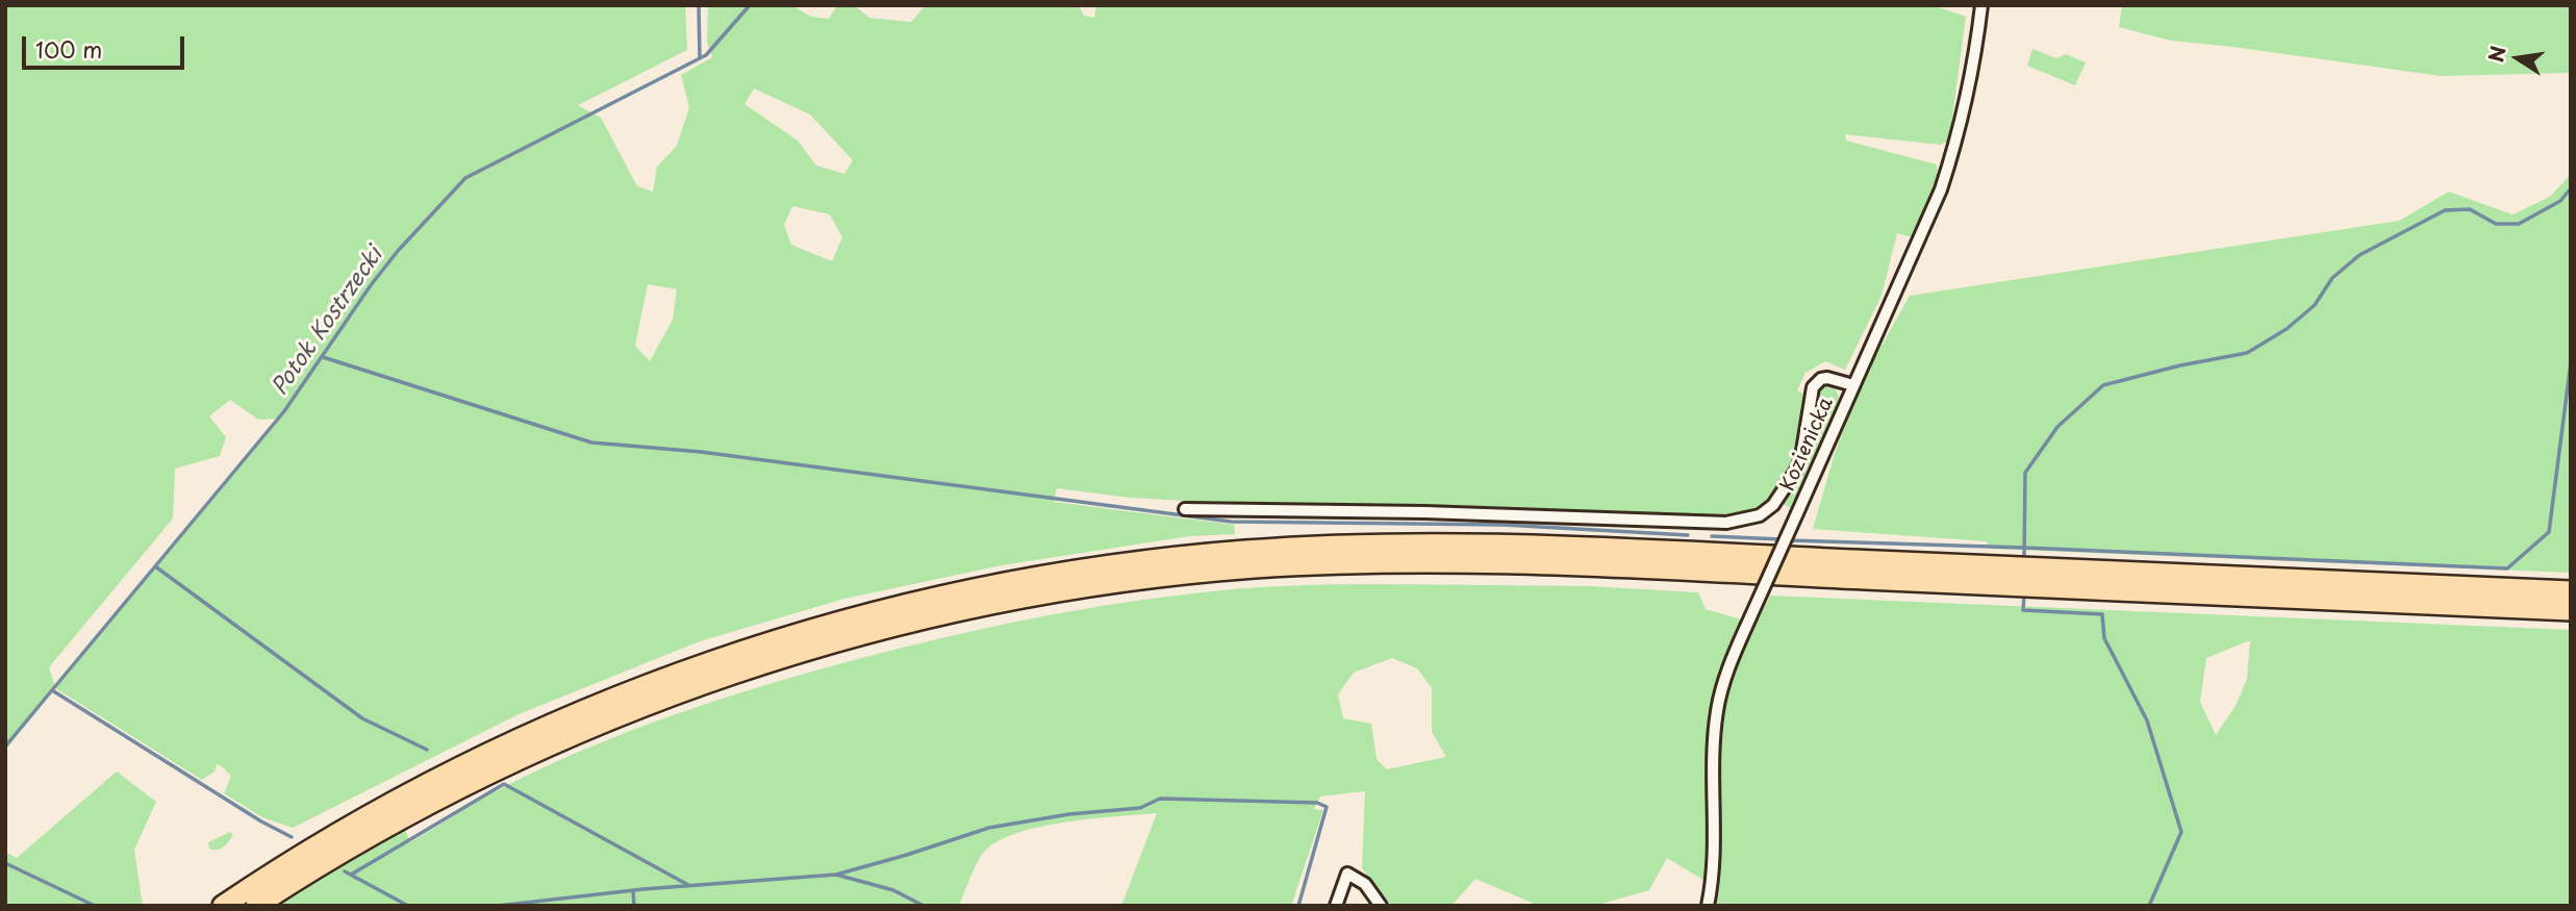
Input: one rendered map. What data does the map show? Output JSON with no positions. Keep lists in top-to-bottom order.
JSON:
{
  "streets": {
    "street": ["Kozienicka"]
  },
  "water": ["Potok Kostrzecki"],
  "scale_bar": "100 m",
  "north": "left"
}
